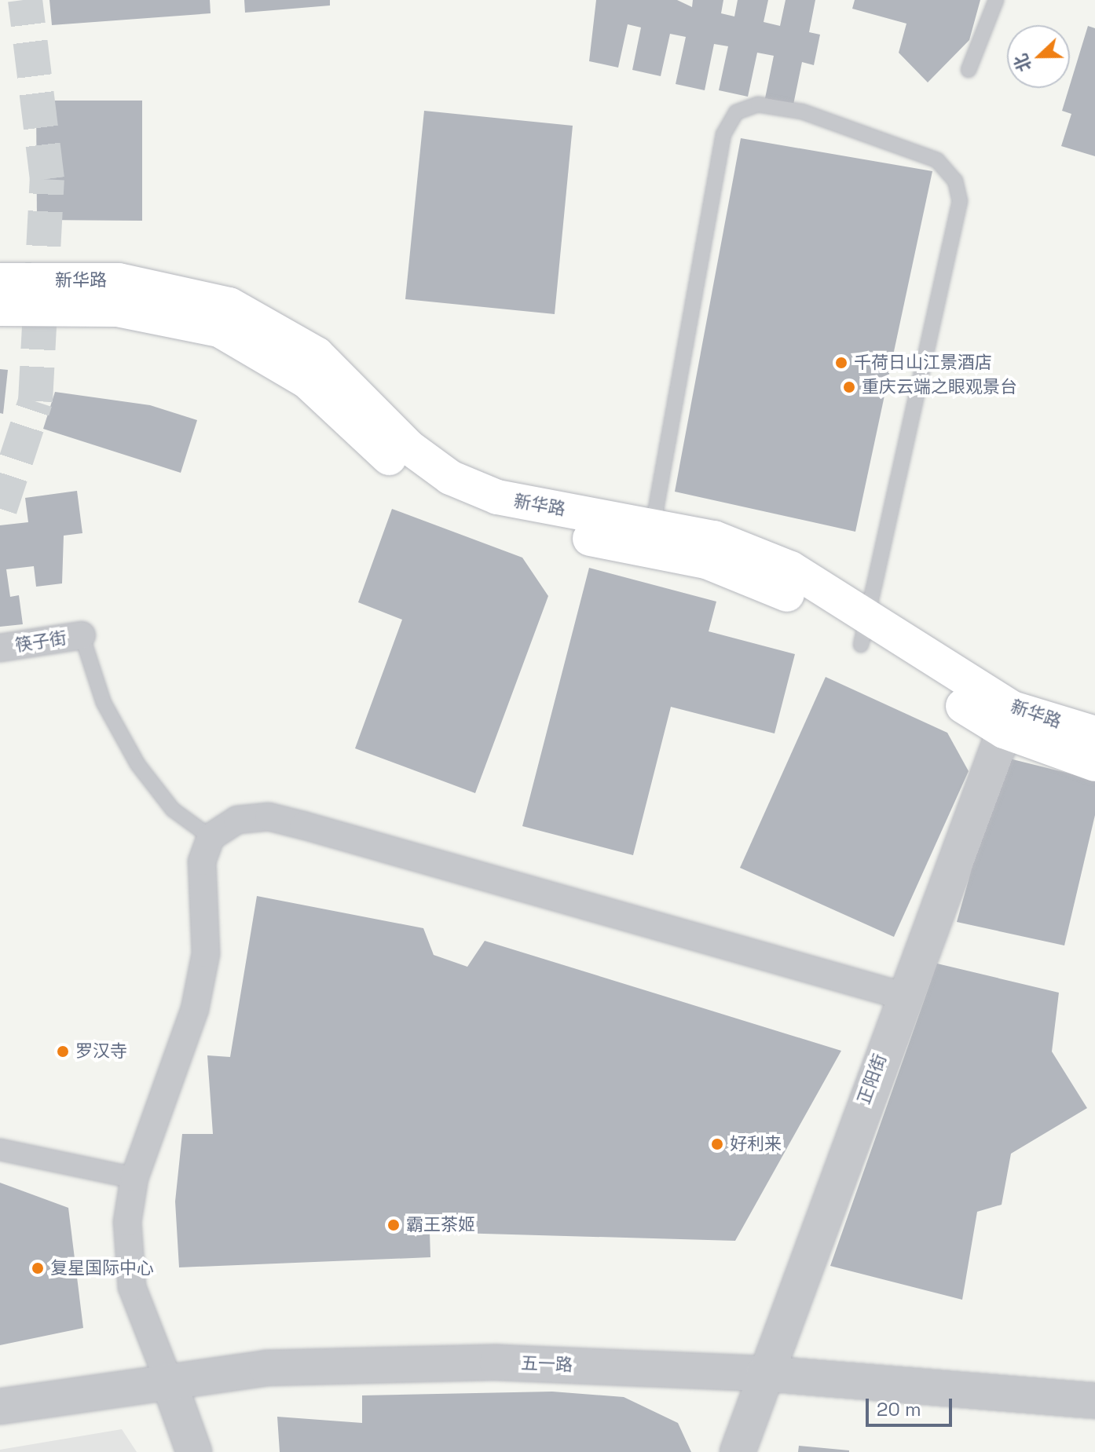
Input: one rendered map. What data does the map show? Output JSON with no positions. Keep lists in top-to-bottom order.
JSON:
{
  "streets": {
    "main road": ["新华路"],
    "street": ["筷子街", "正阳街", "五一路"]
  },
  "crossings": [
    ["新华路", "正阳街"],
    ["正阳街", "五一路"]
  ],
  "places": [
    "千荷日山江景酒店",
    "重庆云端之眼观景台",
    "罗汉寺",
    "好利来",
    "霸王茶姬",
    "复星国际中心"
  ],
  "scale_bar": "20 m",
  "north": "left"
}
